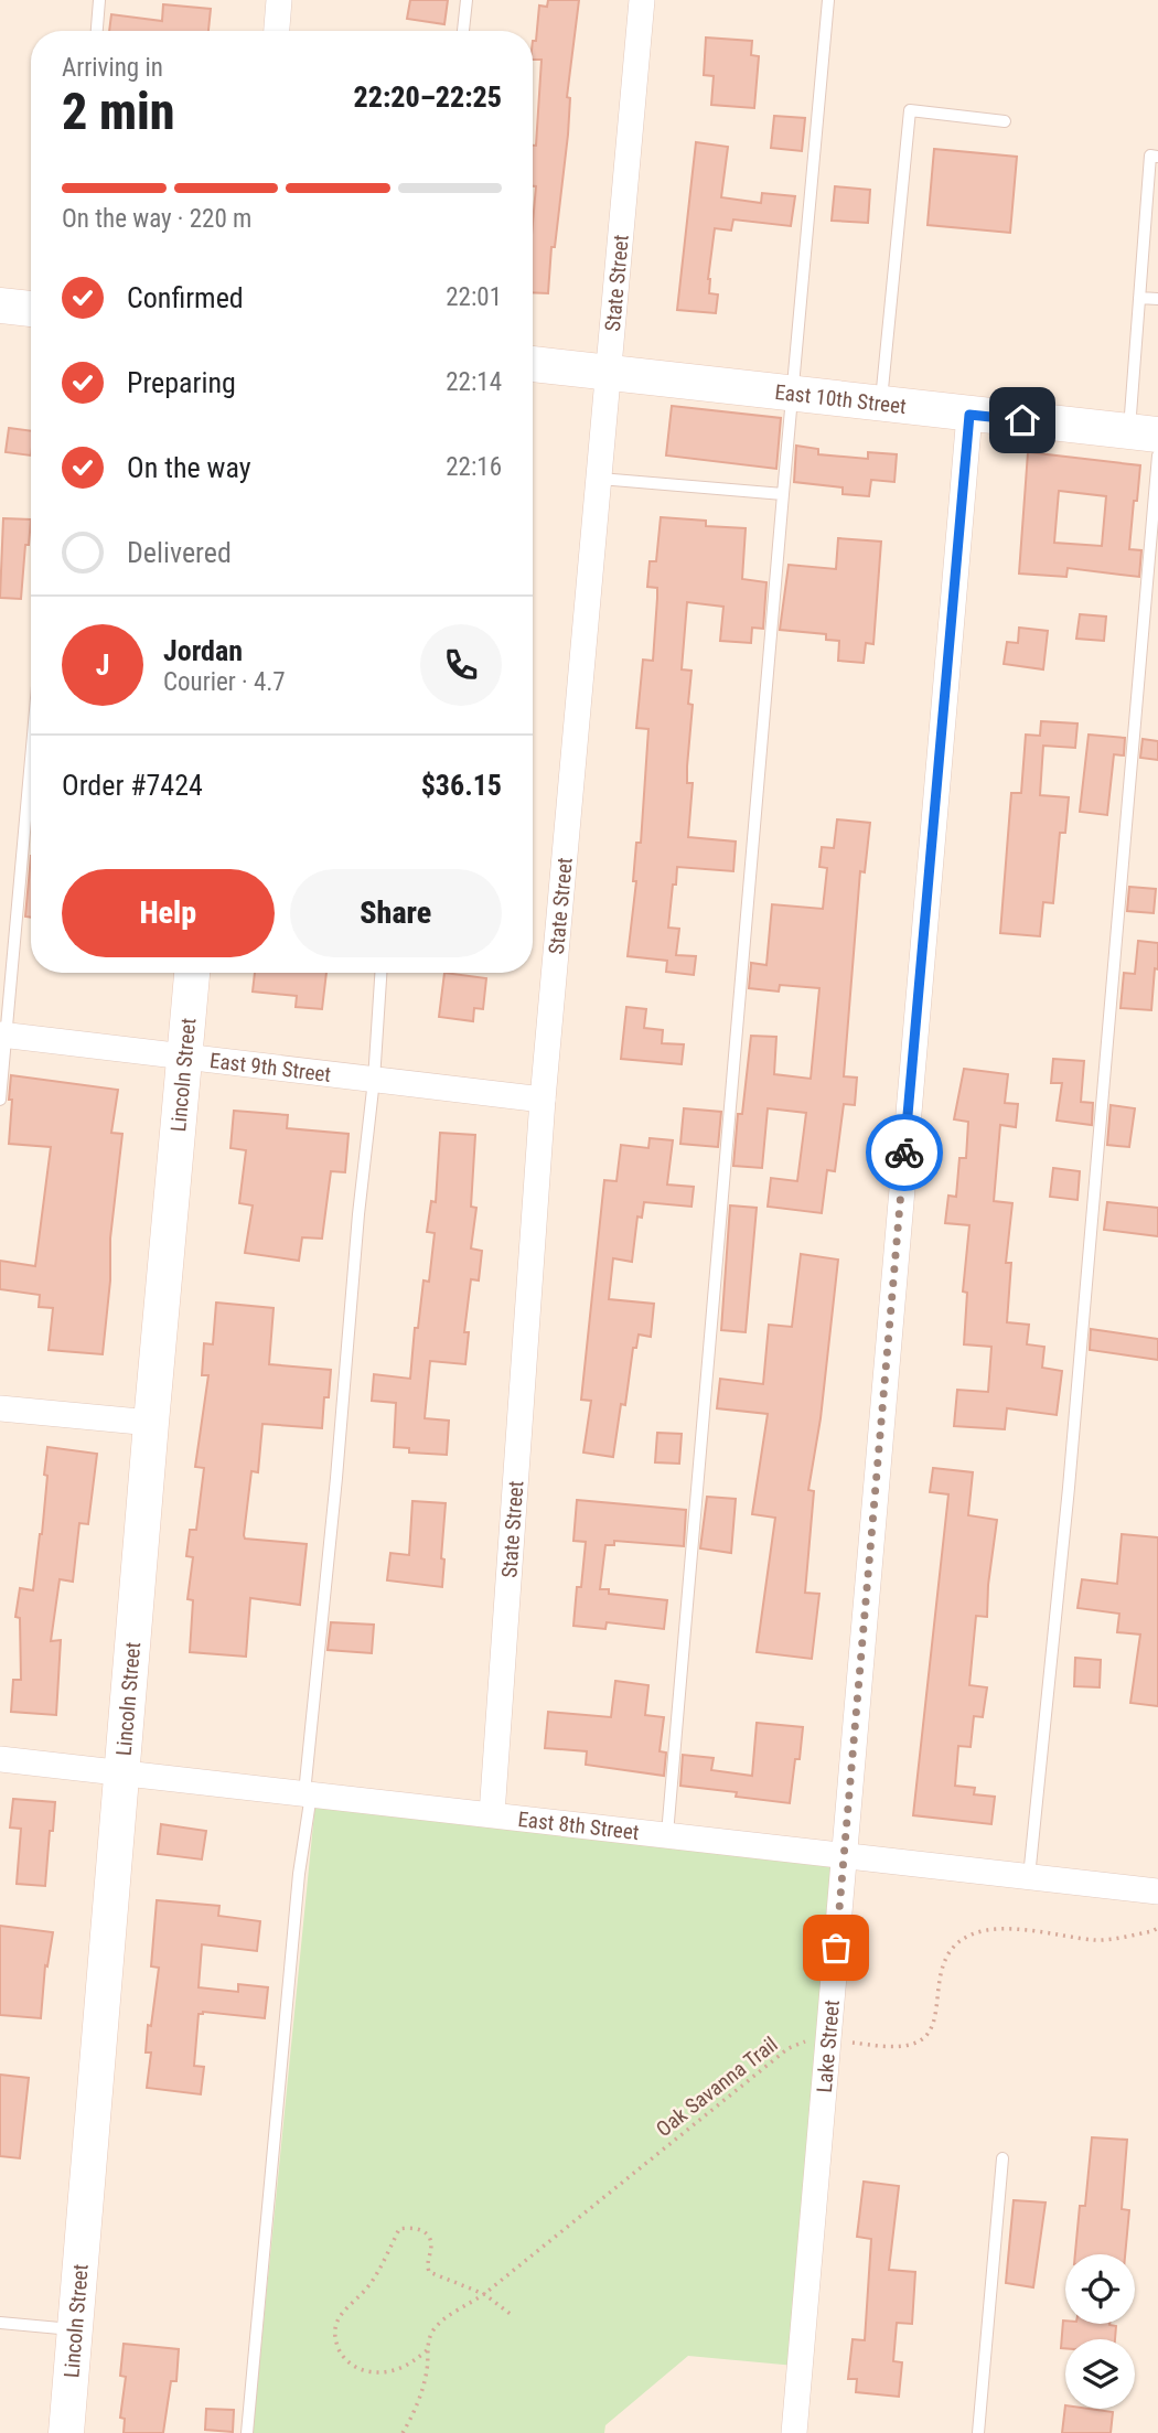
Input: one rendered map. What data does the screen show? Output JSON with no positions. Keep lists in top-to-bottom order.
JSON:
{
  "streets": {
    "main road": ["East 10th Street", "Lincoln Street"],
    "street": [
      "State Street",
      "East 9th Street",
      "East 8th Street",
      "Lake Street"
    ],
    "path": ["Oak Savanna Trail"]
  },
  "crossings": [
    ["State Street", "East 10th Street"],
    ["State Street", "East 9th Street"],
    ["State Street", "East 8th Street"],
    ["East 10th Street", "Lake Street"],
    ["East 9th Street", "Lincoln Street"],
    ["Lincoln Street", "East 8th Street"],
    ["East 8th Street", "Lake Street"],
    ["Lake Street", "Oak Savanna Trail"]
  ],
  "page": {
    "heading": ["2 min", "Arriving in", "22:20–22:25"],
    "panel": [
      "Jordan",
      "Courier · 4.7",
      "Order #7424",
      "$36.15"
    ],
    "bar": "On the way · 220 m",
    "list": [
      ["Confirmed", "22:01"],
      ["Preparing", "22:14"],
      ["On the way", "22:16"],
      "Delivered"
    ],
    "round": "J",
    "buttons": ["Help", "Share"]
  }
}
